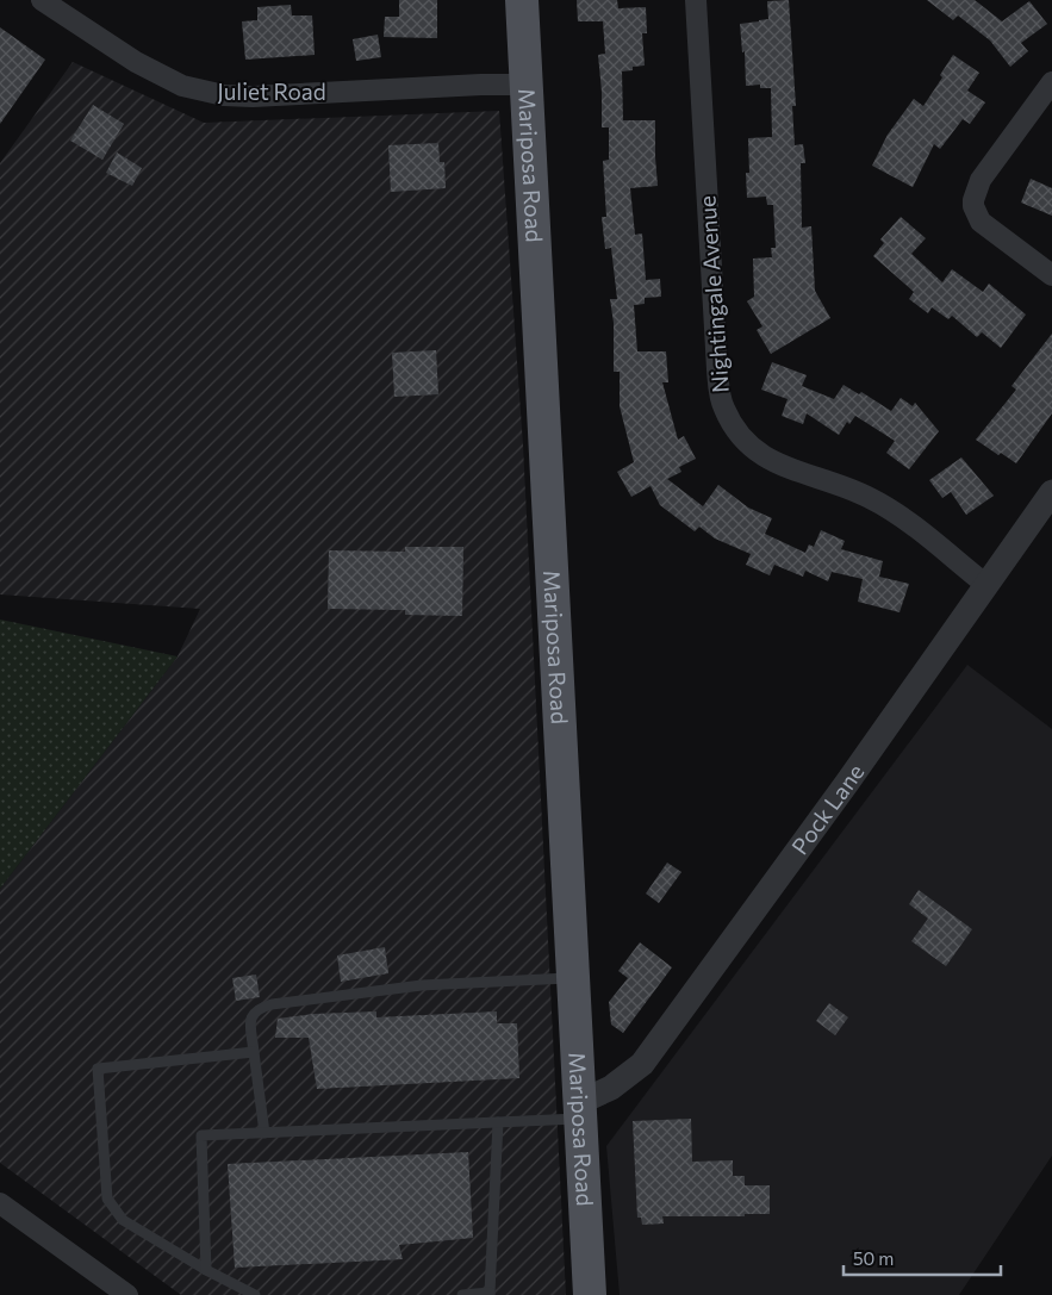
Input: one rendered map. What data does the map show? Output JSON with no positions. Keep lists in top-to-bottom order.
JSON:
{
  "streets": {
    "main road": ["Mariposa Road"],
    "street": ["Juliet Road", "Nightingale Avenue", "Pock Lane"]
  },
  "crossings": [
    ["Juliet Road", "Mariposa Road"],
    ["Mariposa Road", "Pock Lane"],
    ["Nightingale Avenue", "Pock Lane"]
  ],
  "scale_bar": "50 m"
}
